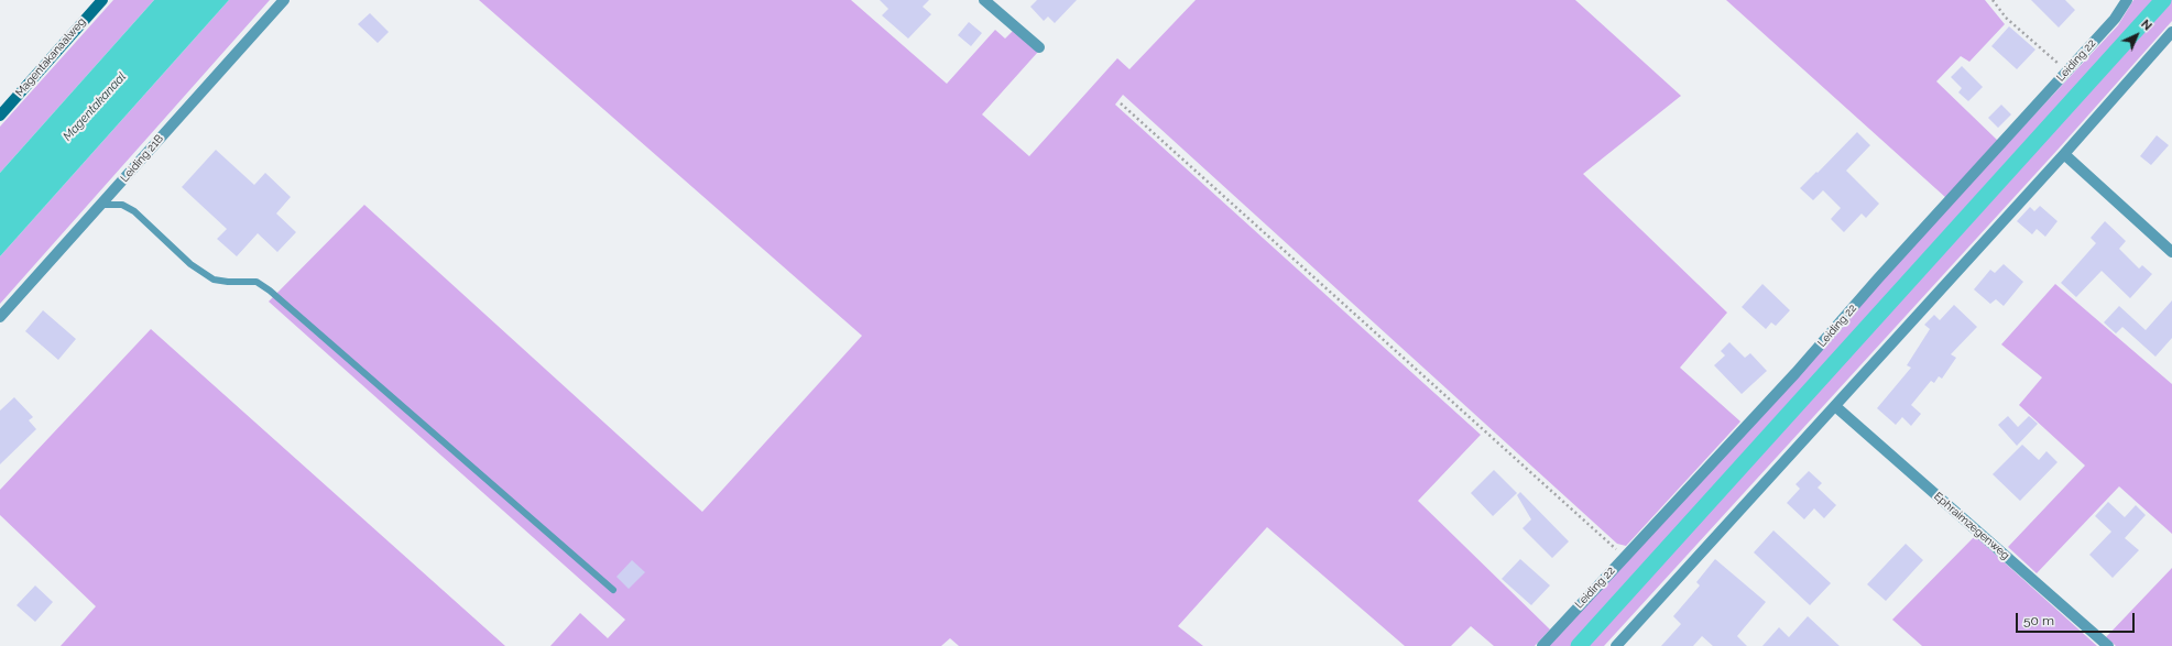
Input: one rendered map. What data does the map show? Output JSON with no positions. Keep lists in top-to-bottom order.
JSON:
{
  "streets": {
    "street": [
      "Magentakanaalweg",
      "Leiding 22",
      "Leiding 21B",
      "Ephraimzegenweg"
    ]
  },
  "water": ["Magentakanaal"],
  "scale_bar": "50 m",
  "north": "top right"
}
